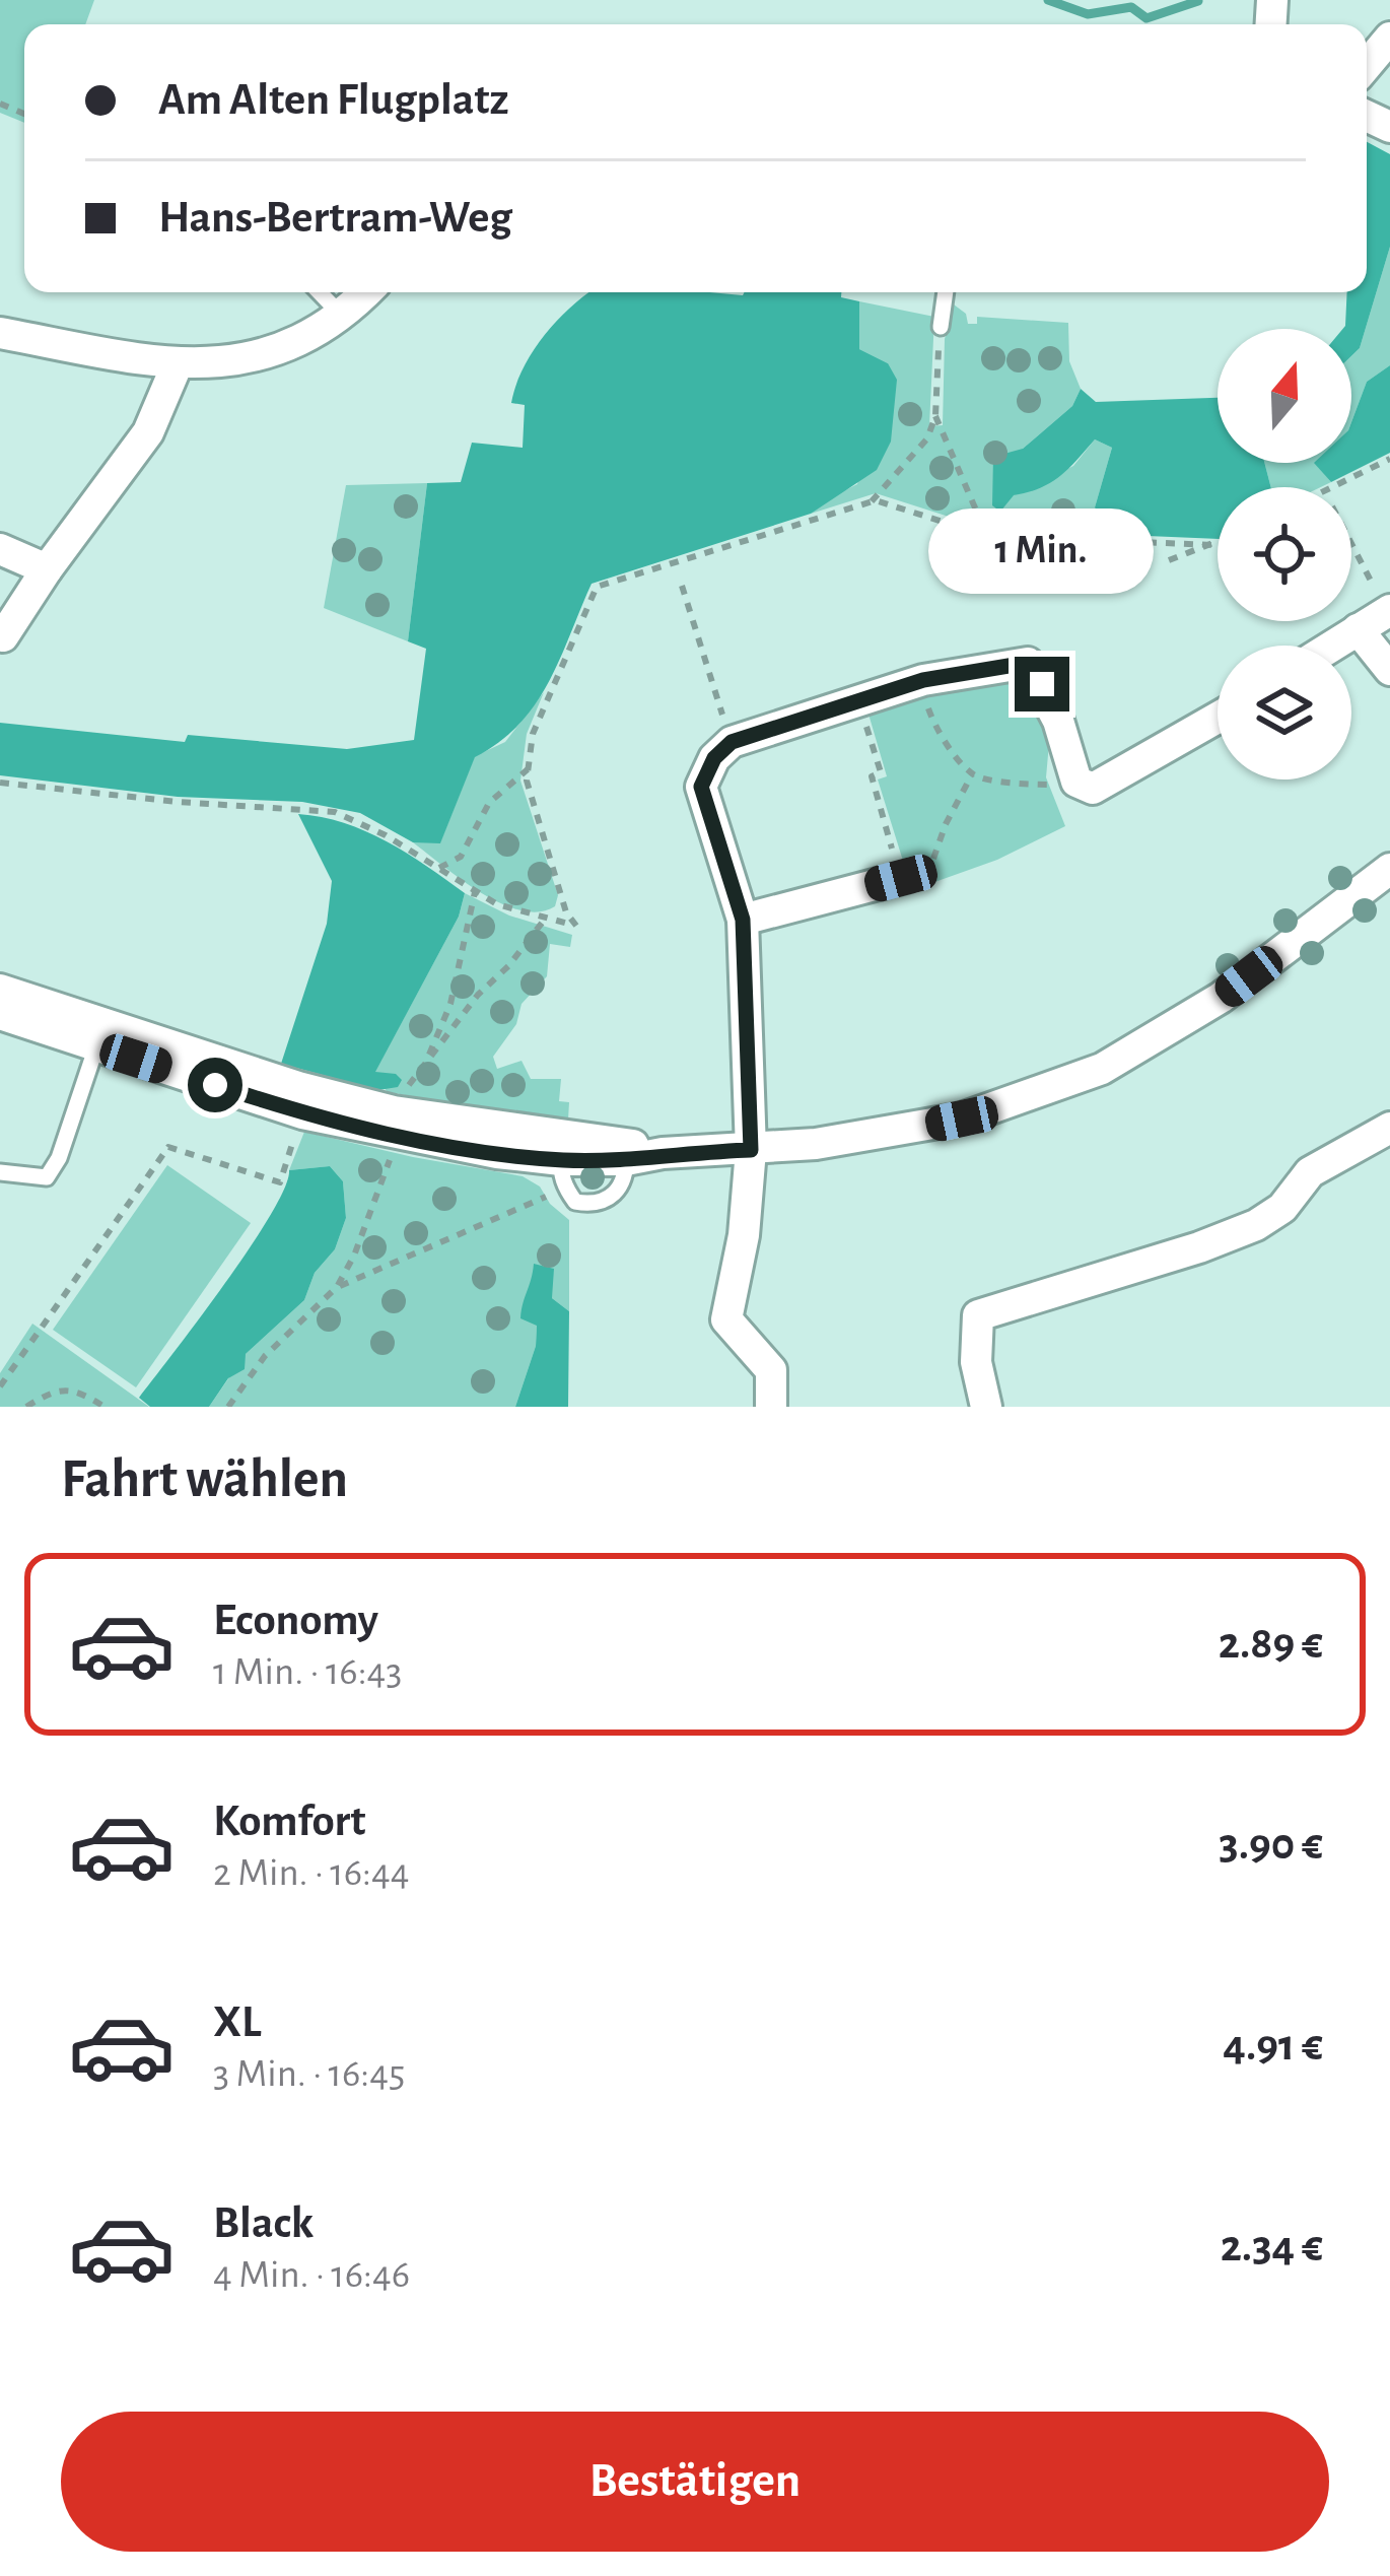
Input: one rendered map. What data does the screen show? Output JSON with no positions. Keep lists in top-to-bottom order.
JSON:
{
  "north": "top",
  "page": {
    "banner": ["Am Alten Flugplatz", "Hans-Bertram-Weg"],
    "bubble": "1 Min.",
    "heading": "Fahrt wählen",
    "list": [
      {
        "name": "Economy",
        "note": "1 Min. · 16:43",
        "value": "2.89 €"
      },
      {
        "name": "Komfort",
        "note": "2 Min. · 16:44",
        "value": "3.90 €"
      },
      {
        "name": "XL",
        "note": "3 Min. · 16:45",
        "value": "4.91 €"
      },
      {
        "name": "Black",
        "note": "4 Min. · 16:46",
        "value": "2.34 €"
      }
    ],
    "buttons": "Bestätigen"
  }
}
